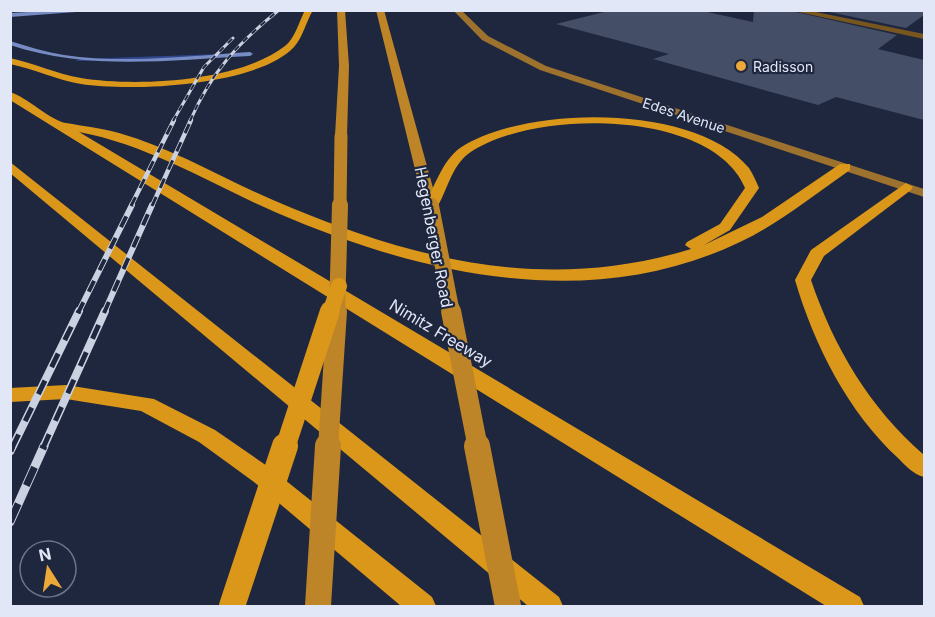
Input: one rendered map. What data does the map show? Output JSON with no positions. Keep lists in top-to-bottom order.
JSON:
{
  "streets": {
    "highway": ["Nimitz Freeway"],
    "main road": ["Hegenberger Road"],
    "street": ["Edes Avenue"]
  },
  "places": ["Radisson"],
  "north": "top"
}
